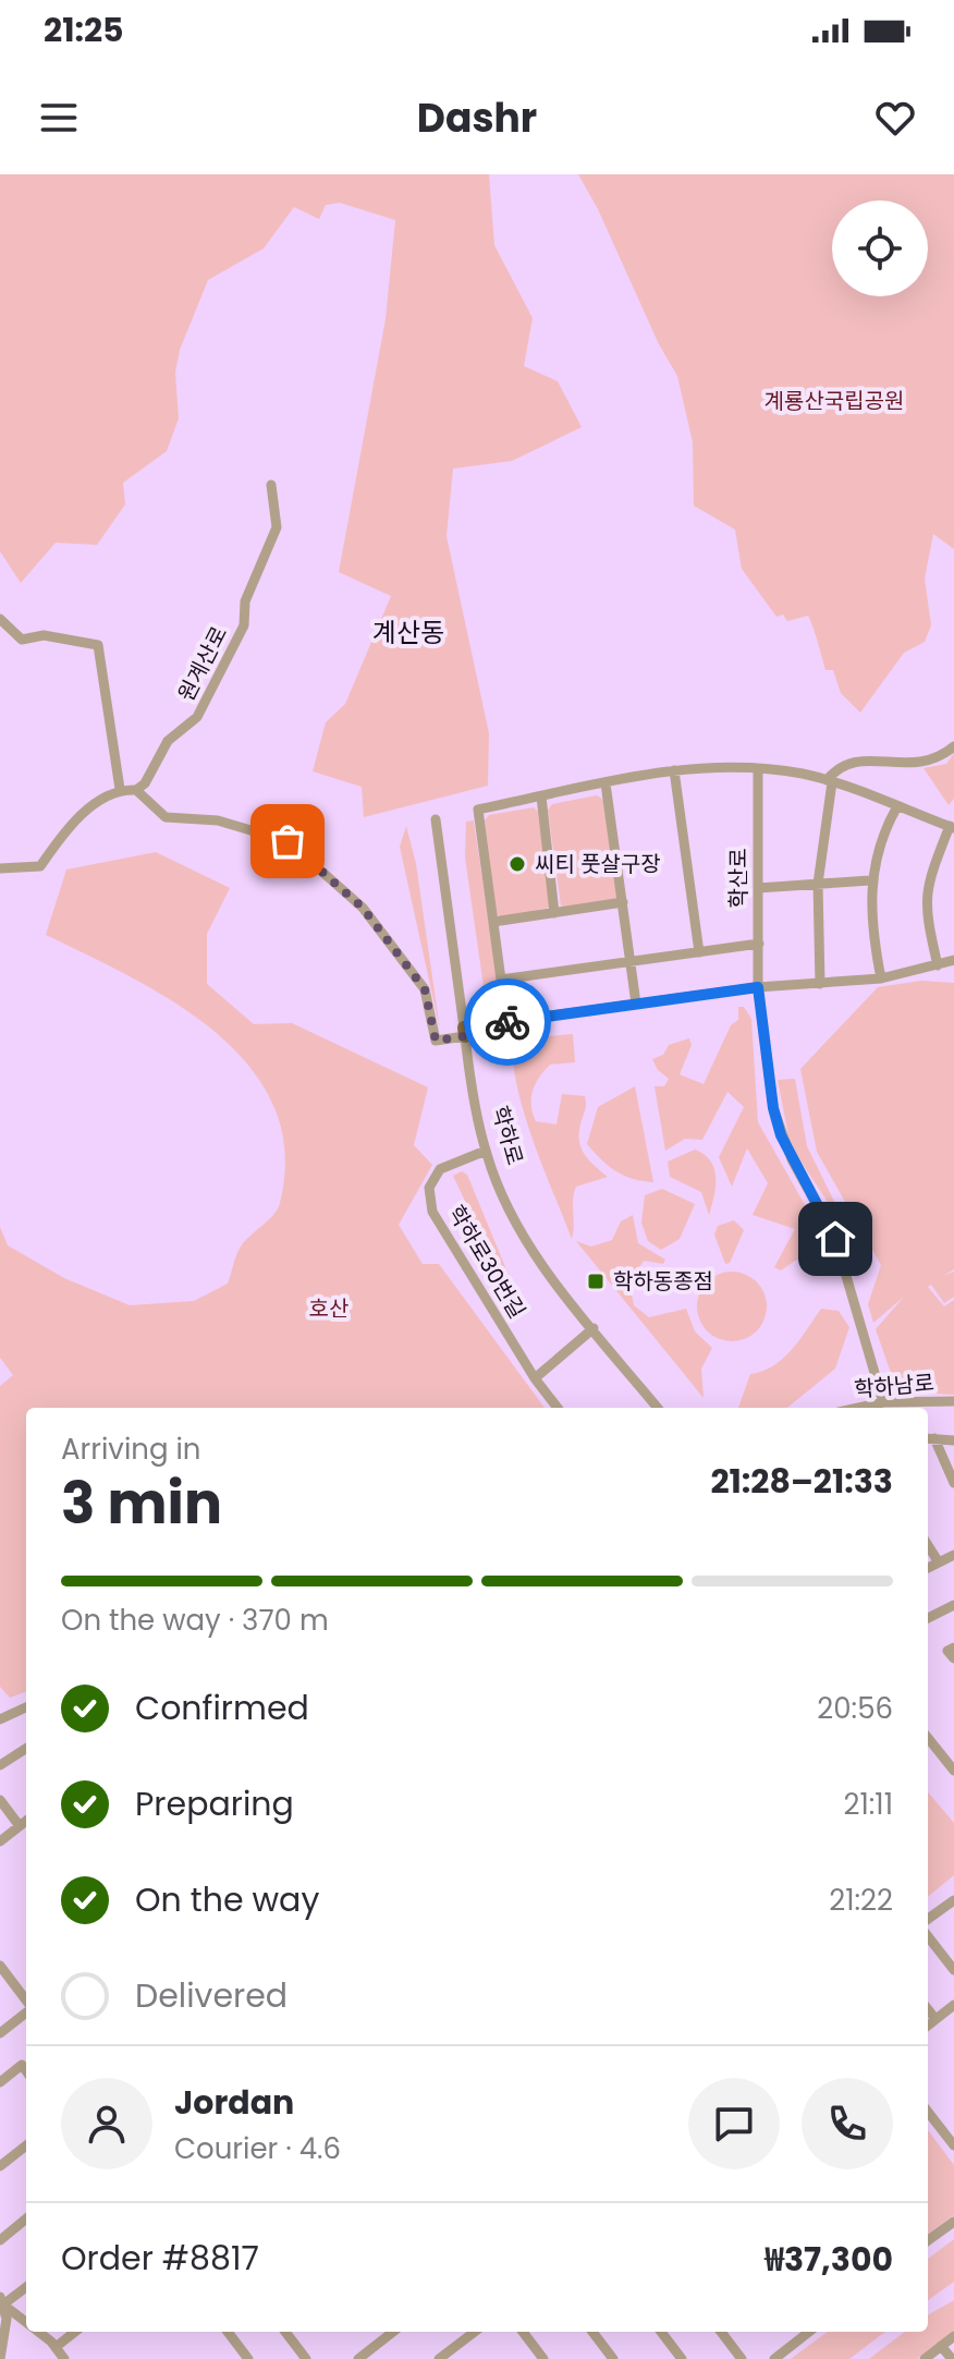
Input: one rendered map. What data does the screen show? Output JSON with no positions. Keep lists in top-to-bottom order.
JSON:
{
  "streets": {
    "street": [
      "원계산로",
      "학산로",
      "학하로",
      "학하로30번길",
      "학하남로"
    ]
  },
  "crossings": [
    ["학산로", "학하남로"],
    ["학하로", "학하로30번길"]
  ],
  "districts": ["계산동"],
  "parks": ["계룡산국립공원", "호산"],
  "places": {
    "other": ["씨티 풋살구장"],
    "transit": ["학하동종점"]
  },
  "page": {
    "status": "21:25",
    "header": "Dashr",
    "heading": ["3 min", "Arriving in", "21:28–21:33"],
    "panel": [
      "Jordan",
      "Courier · 4.6",
      "Order #8817",
      "₩37,300"
    ],
    "bar": "On the way · 370 m",
    "list": [
      ["Confirmed", "20:56"],
      ["Preparing", "21:11"],
      ["On the way", "21:22"],
      "Delivered"
    ]
  }
}
